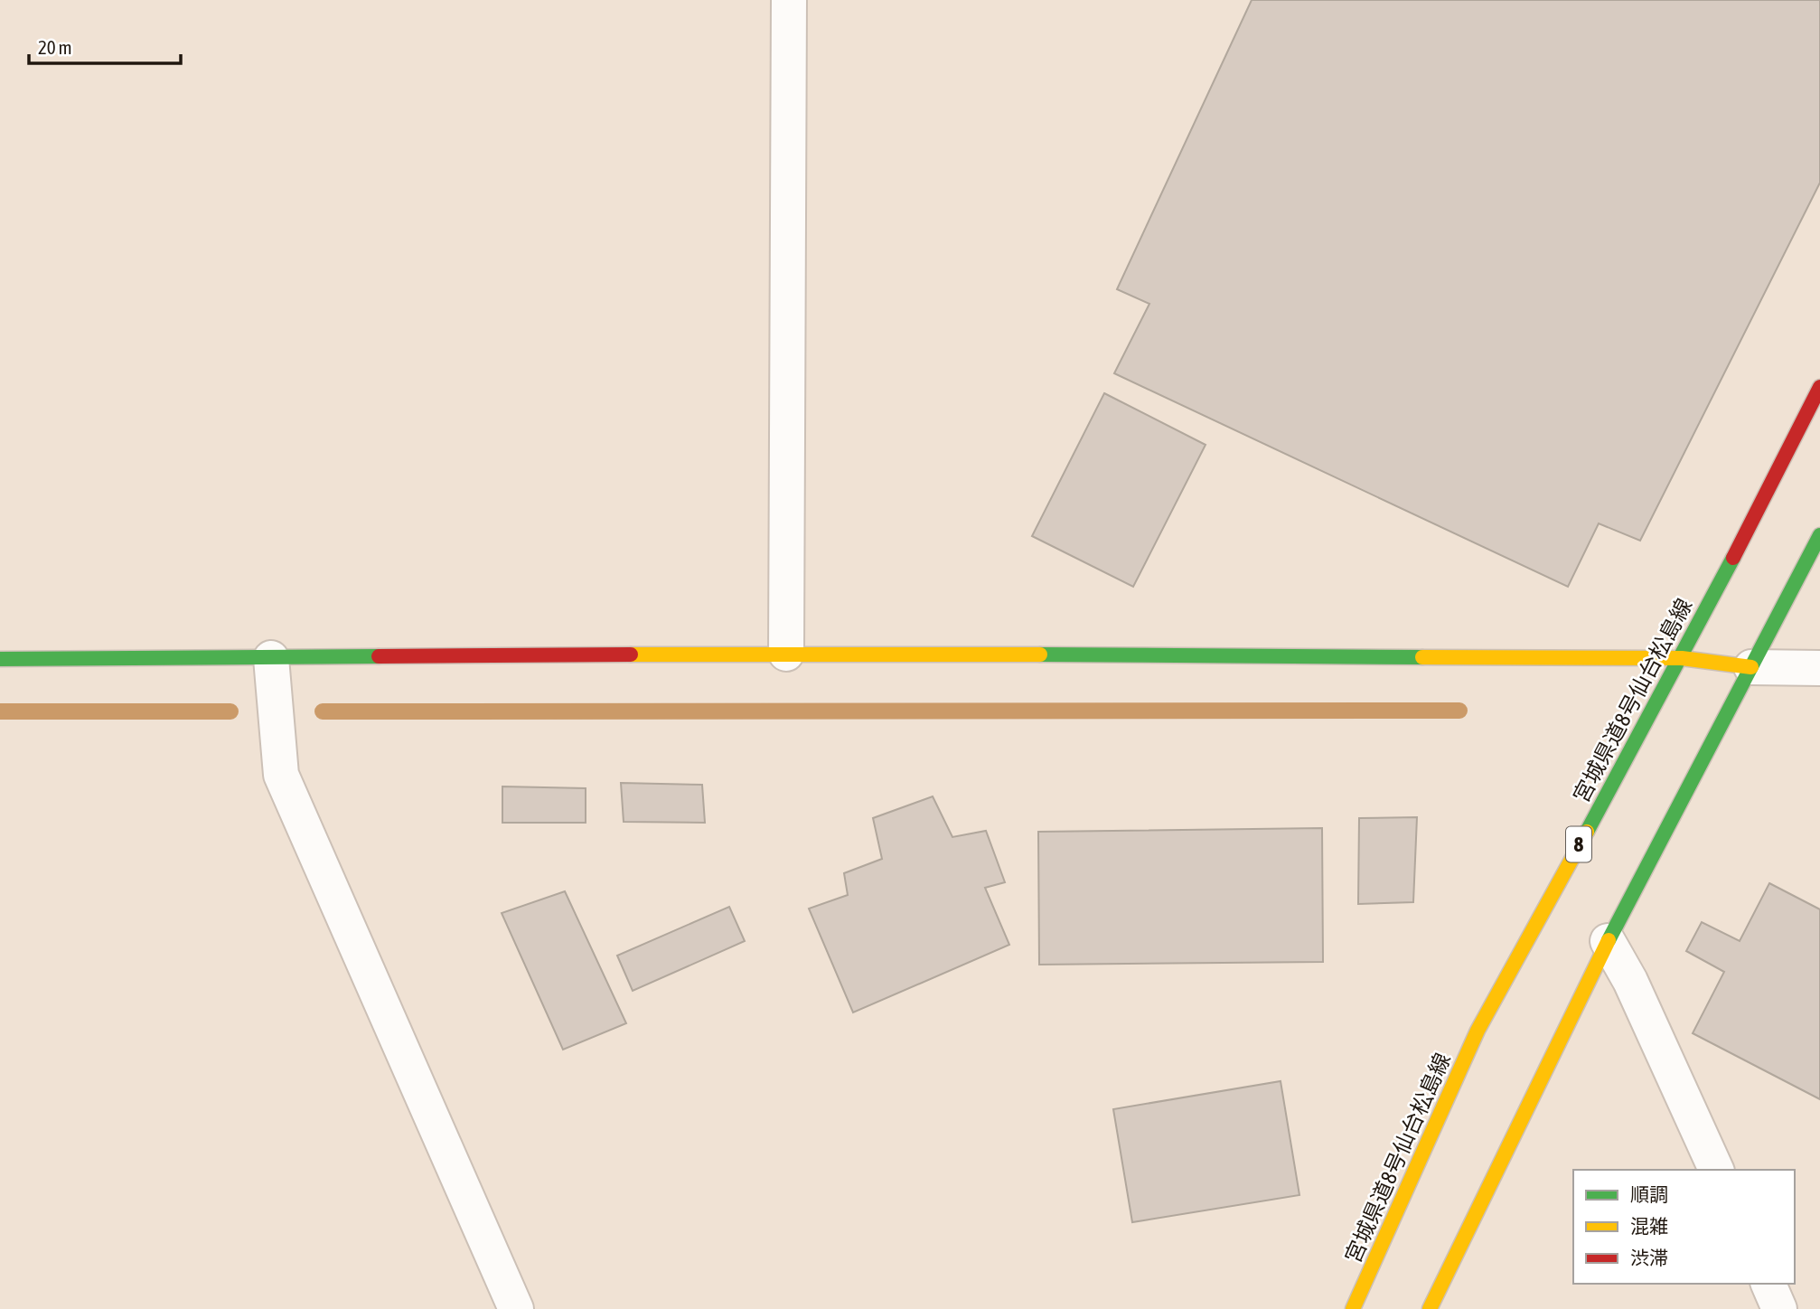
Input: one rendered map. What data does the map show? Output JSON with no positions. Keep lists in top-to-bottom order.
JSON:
{
  "streets": {
    "main road": ["宮城県道8号仙台松島線", "8"]
  },
  "legend": ["順調", "混雑", "渋滞"],
  "scale_bar": "20 m"
}
